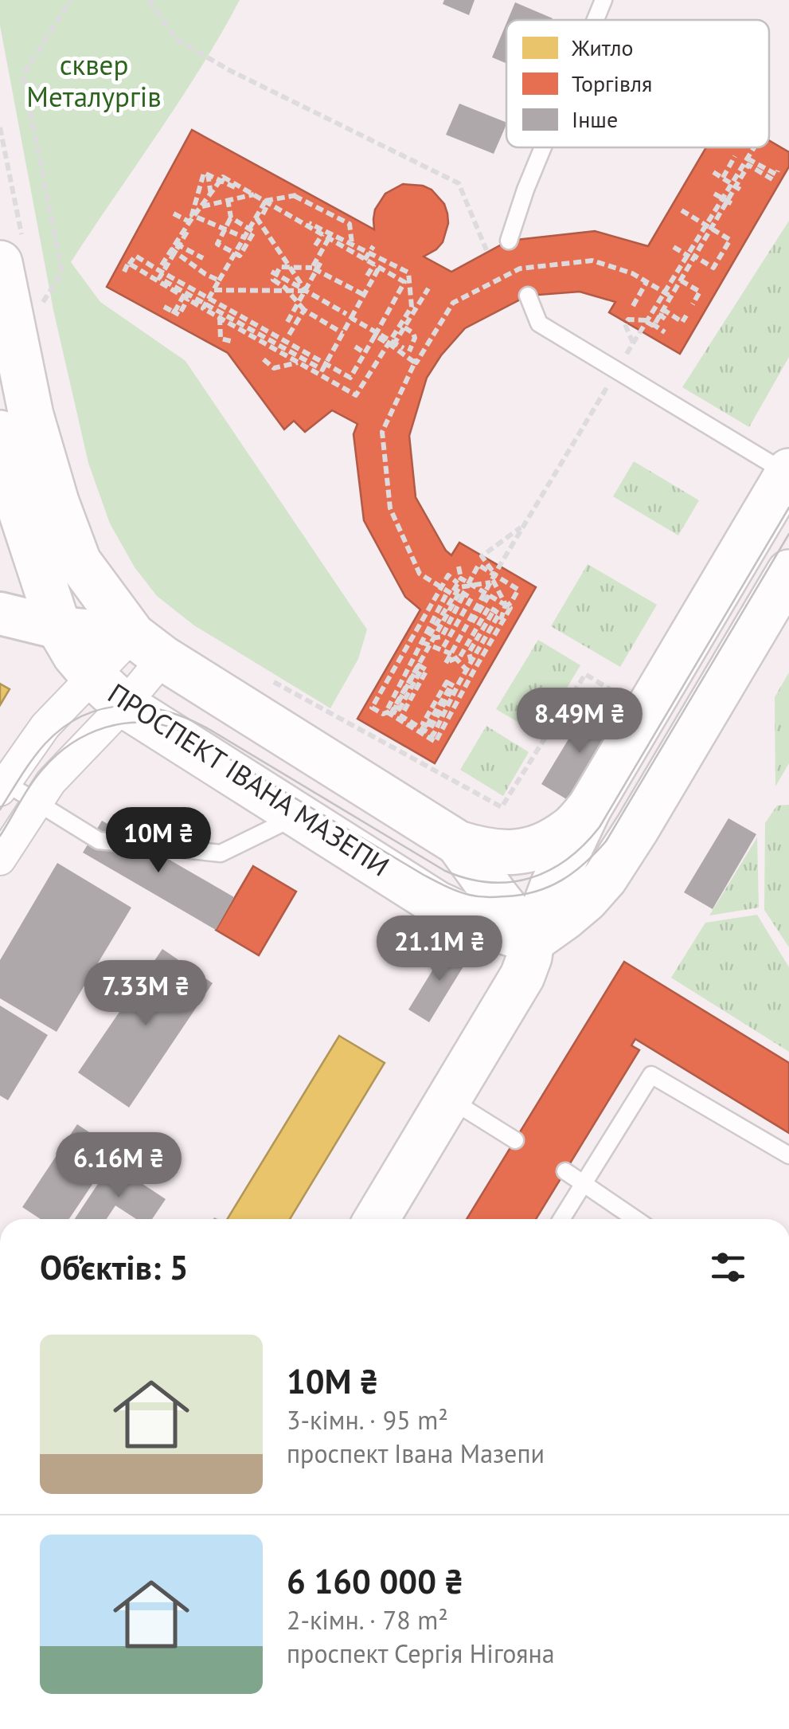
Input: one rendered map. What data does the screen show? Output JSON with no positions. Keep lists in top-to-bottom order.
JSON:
{
  "streets": {
    "main road": ["ПРОСПЕКТ ІВАНА МАЗЕПИ"]
  },
  "parks": ["сквер Металургів"],
  "legend": ["Житло", "Торгівля", "Інше"],
  "page": {
    "price": [
      "8.49M ₴",
      "10M ₴",
      "21.1M ₴",
      "7.33M ₴",
      "6.16M ₴"
    ],
    "heading": "Об’єктів: 5",
    "list": [
      {
        "name": "10M ₴",
        "note": "3-кімн. · 95 m² · проспект Івана Мазепи"
      },
      {
        "name": "6 160 000 ₴",
        "note": "2-кімн. · 78 m² · проспект Сергія Нігояна"
      }
    ]
  }
}
